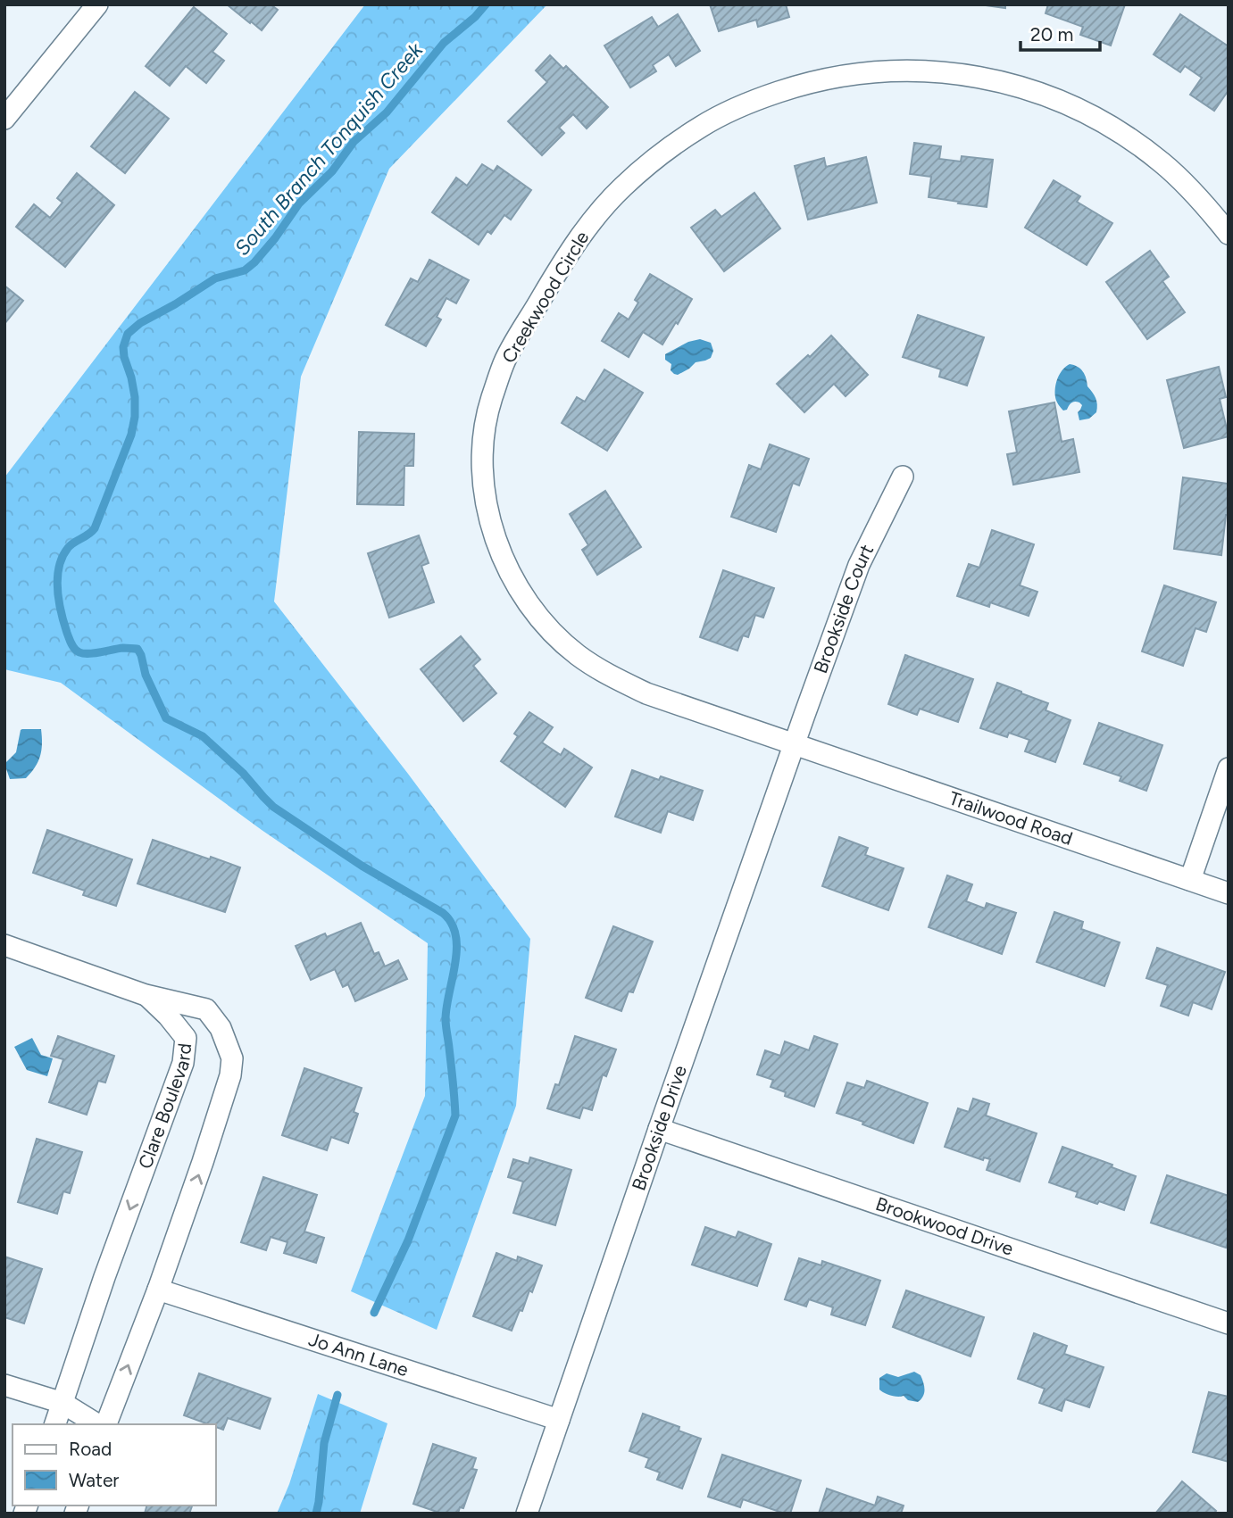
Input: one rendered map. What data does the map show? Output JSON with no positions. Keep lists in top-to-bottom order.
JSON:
{
  "streets": {
    "street": [
      "Creekwood Circle",
      "Brookside Court",
      "Trailwood Road",
      "Clare Boulevard",
      "Brookside Drive",
      "Brookwood Drive",
      "Jo Ann Lane"
    ]
  },
  "crossings": [
    ["Creekwood Circle", "Brookside Court"],
    ["Creekwood Circle", "Trailwood Road"],
    ["Creekwood Circle", "Brookside Drive"],
    ["Brookside Court", "Trailwood Road"],
    ["Brookside Court", "Brookside Drive"],
    ["Trailwood Road", "Brookside Drive"],
    ["Brookside Drive", "Brookwood Drive"],
    ["Brookside Drive", "Jo Ann Lane"]
  ],
  "water": ["South Branch Tonquish Creek"],
  "legend": ["Road", "Water"],
  "scale_bar": "20 m"
}
